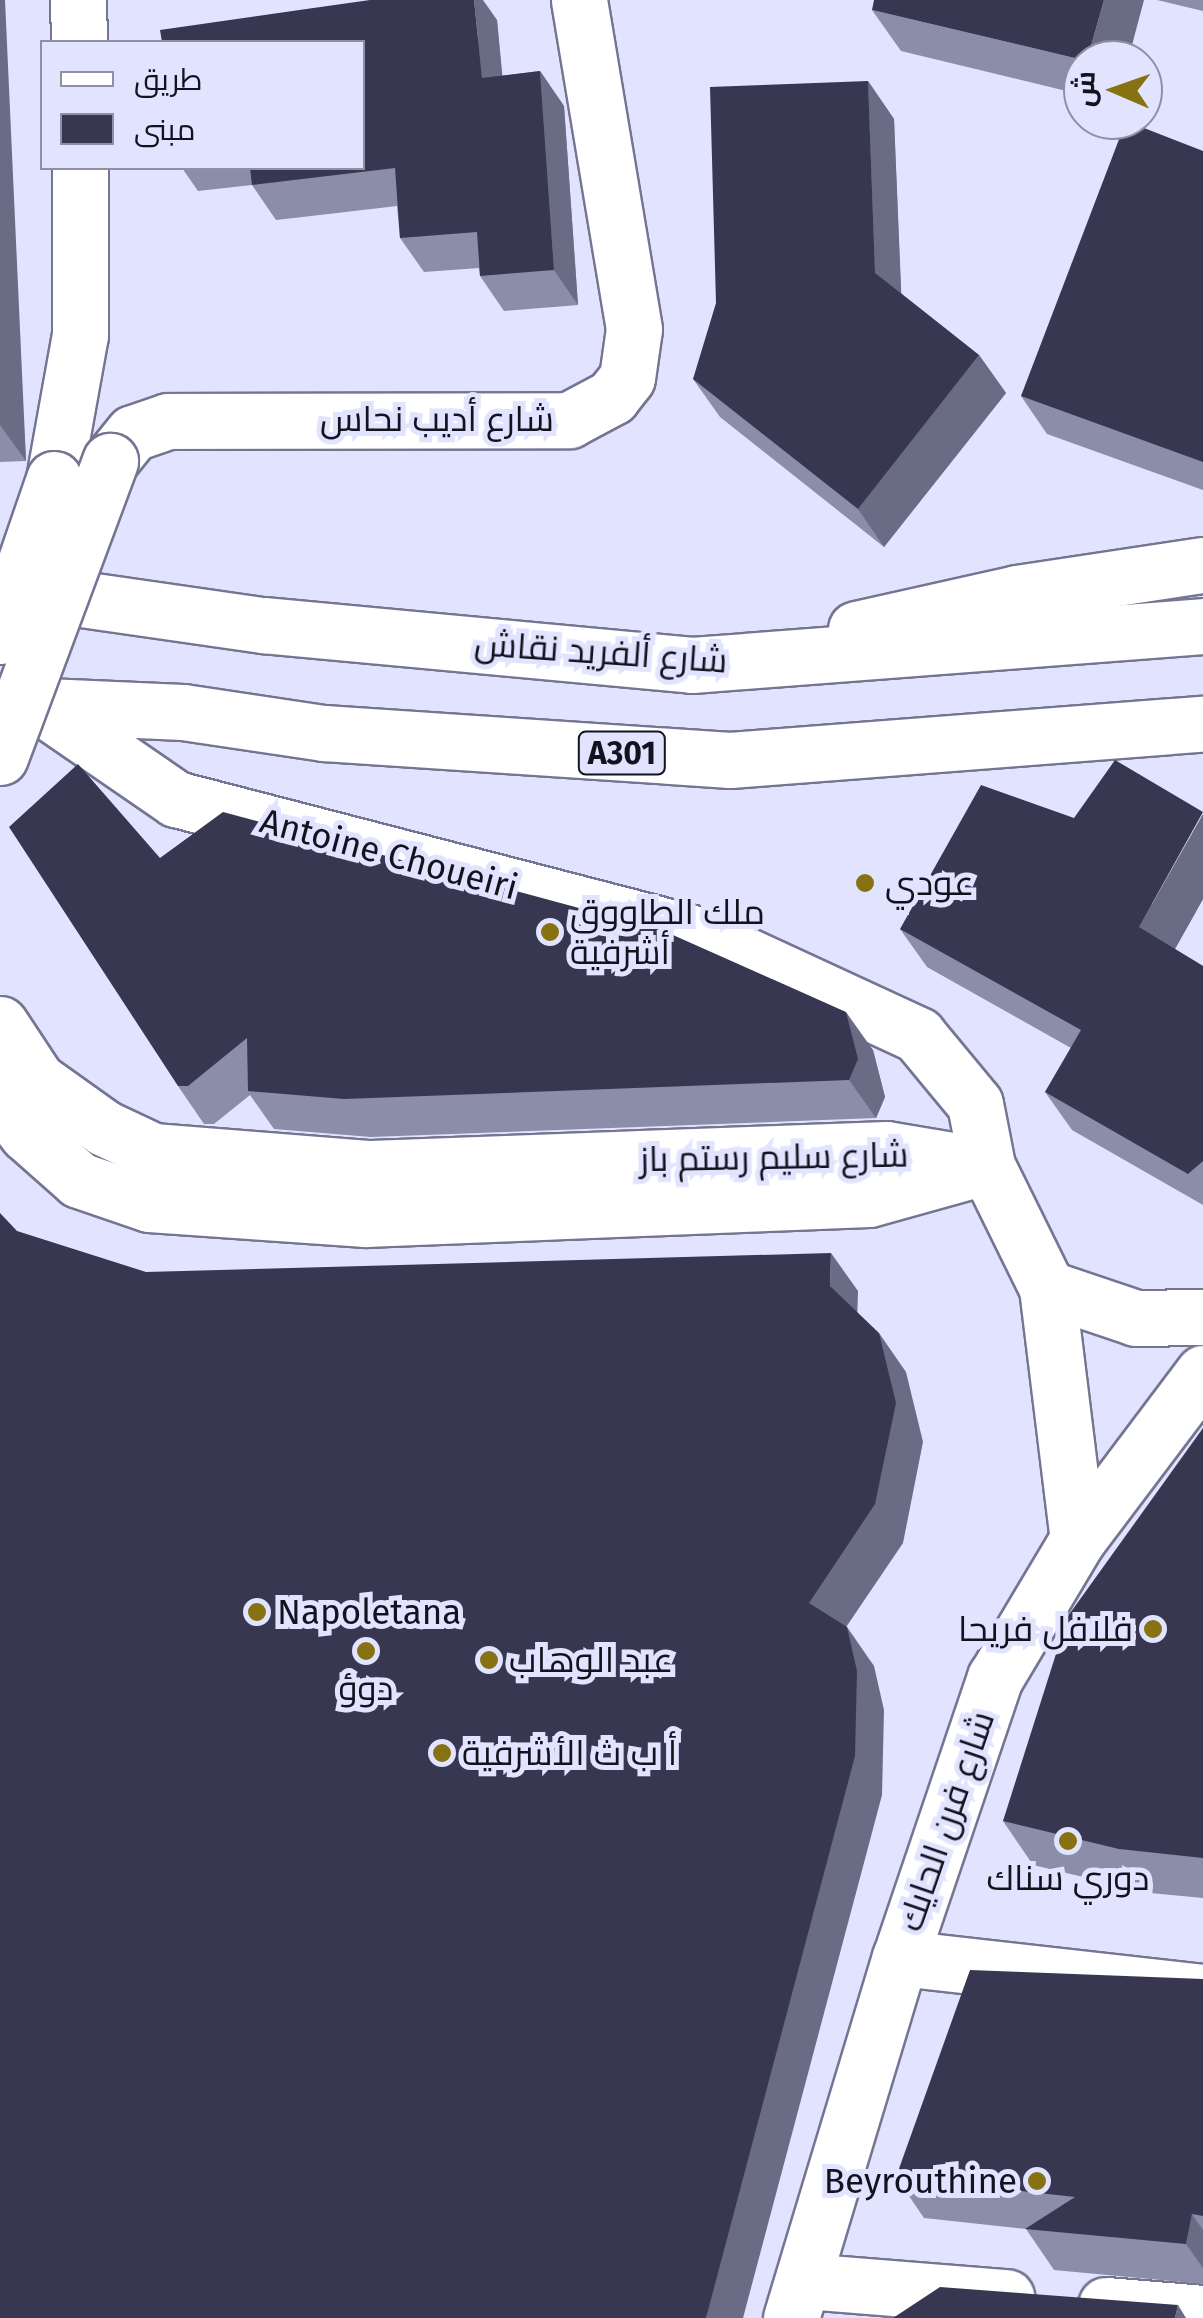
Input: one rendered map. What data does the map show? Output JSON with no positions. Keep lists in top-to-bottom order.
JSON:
{
  "streets": {
    "main road": [
      "شارع أديب نحاس",
      "شارع ألفريد نقاش",
      "A301",
      "Antoine Choueiri",
      "شارع سليم رستم باز",
      "شارع فرن الحايك"
    ]
  },
  "crossings": [
    ["A301", "Antoine Choueiri"],
    ["Antoine Choueiri", "شارع سليم رستم باز"],
    ["Antoine Choueiri", "شارع فرن الحايك"]
  ],
  "places": [
    "عودي",
    "ملك الطاووق أشرفية",
    "Napoletana",
    "فلافل فريحا",
    "دوؤ",
    "عبد الوهاب",
    "أ ب ث الأشرفية",
    "دوري سناك",
    "Beyrouthine"
  ],
  "legend": ["طريق", "مبنى"],
  "north": "left"
}
